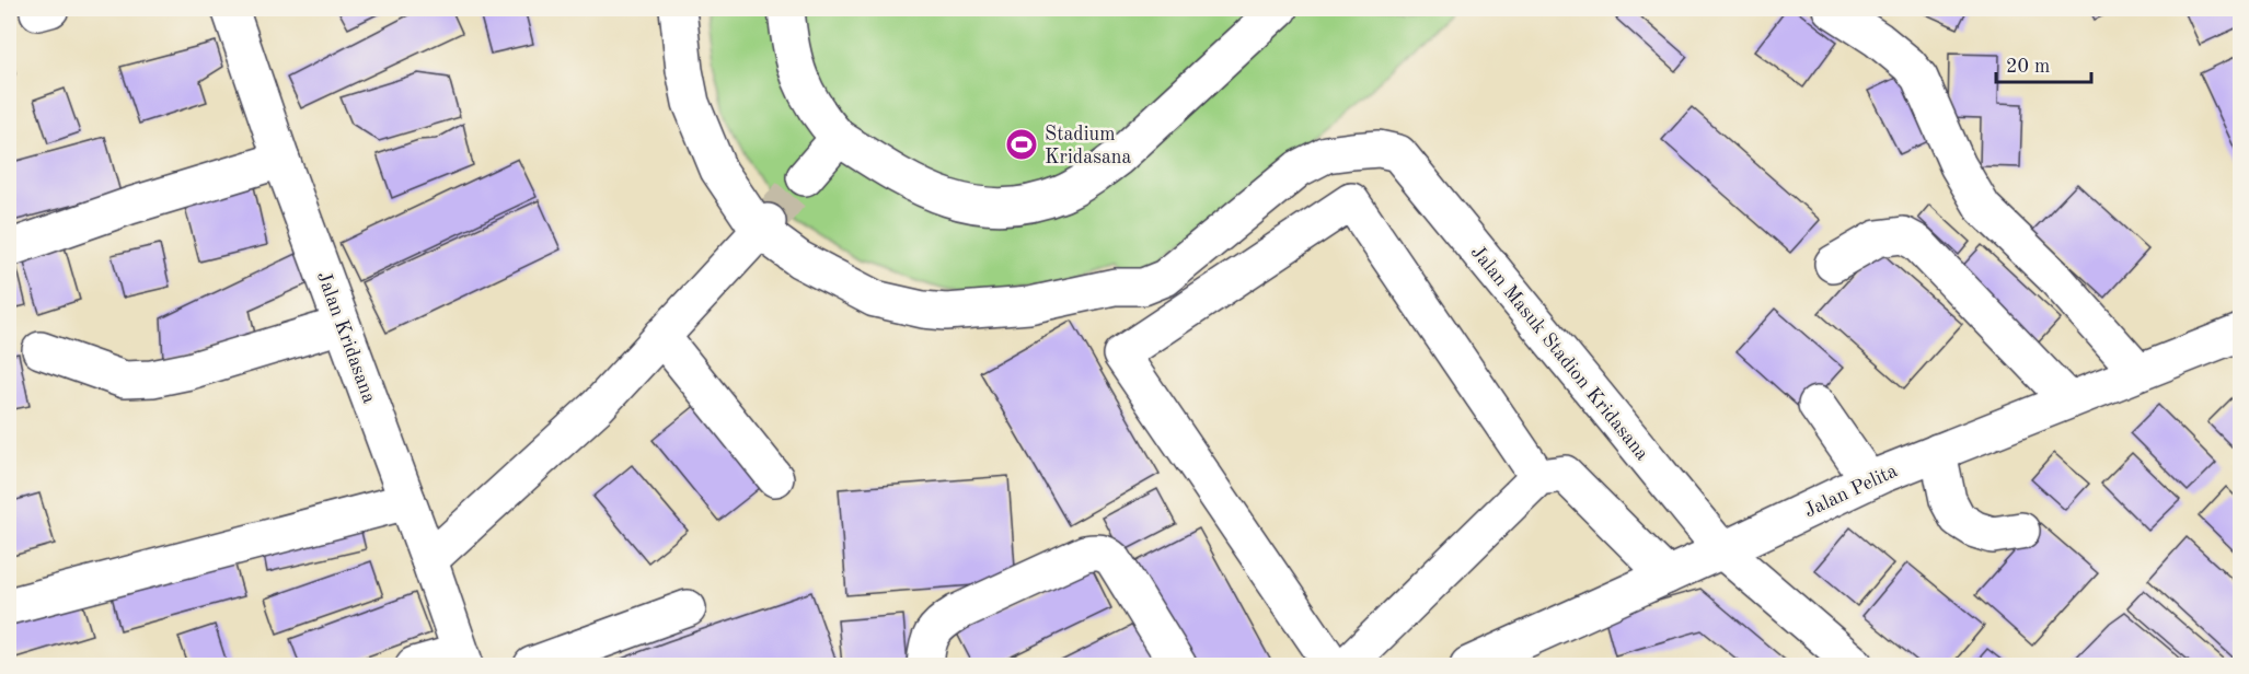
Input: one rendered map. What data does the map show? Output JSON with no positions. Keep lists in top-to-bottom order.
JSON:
{
  "streets": {
    "street": ["Jalan Kridasana", "Jalan Masuk Stadion Kridasana", "Jalan Pelita"]
  },
  "crossings": [
    ["Jalan Masuk Stadion Kridasana", "Jalan Pelita"]
  ],
  "places": {
    "sports": ["Stadium Kridasana"]
  },
  "scale_bar": "20 m"
}
